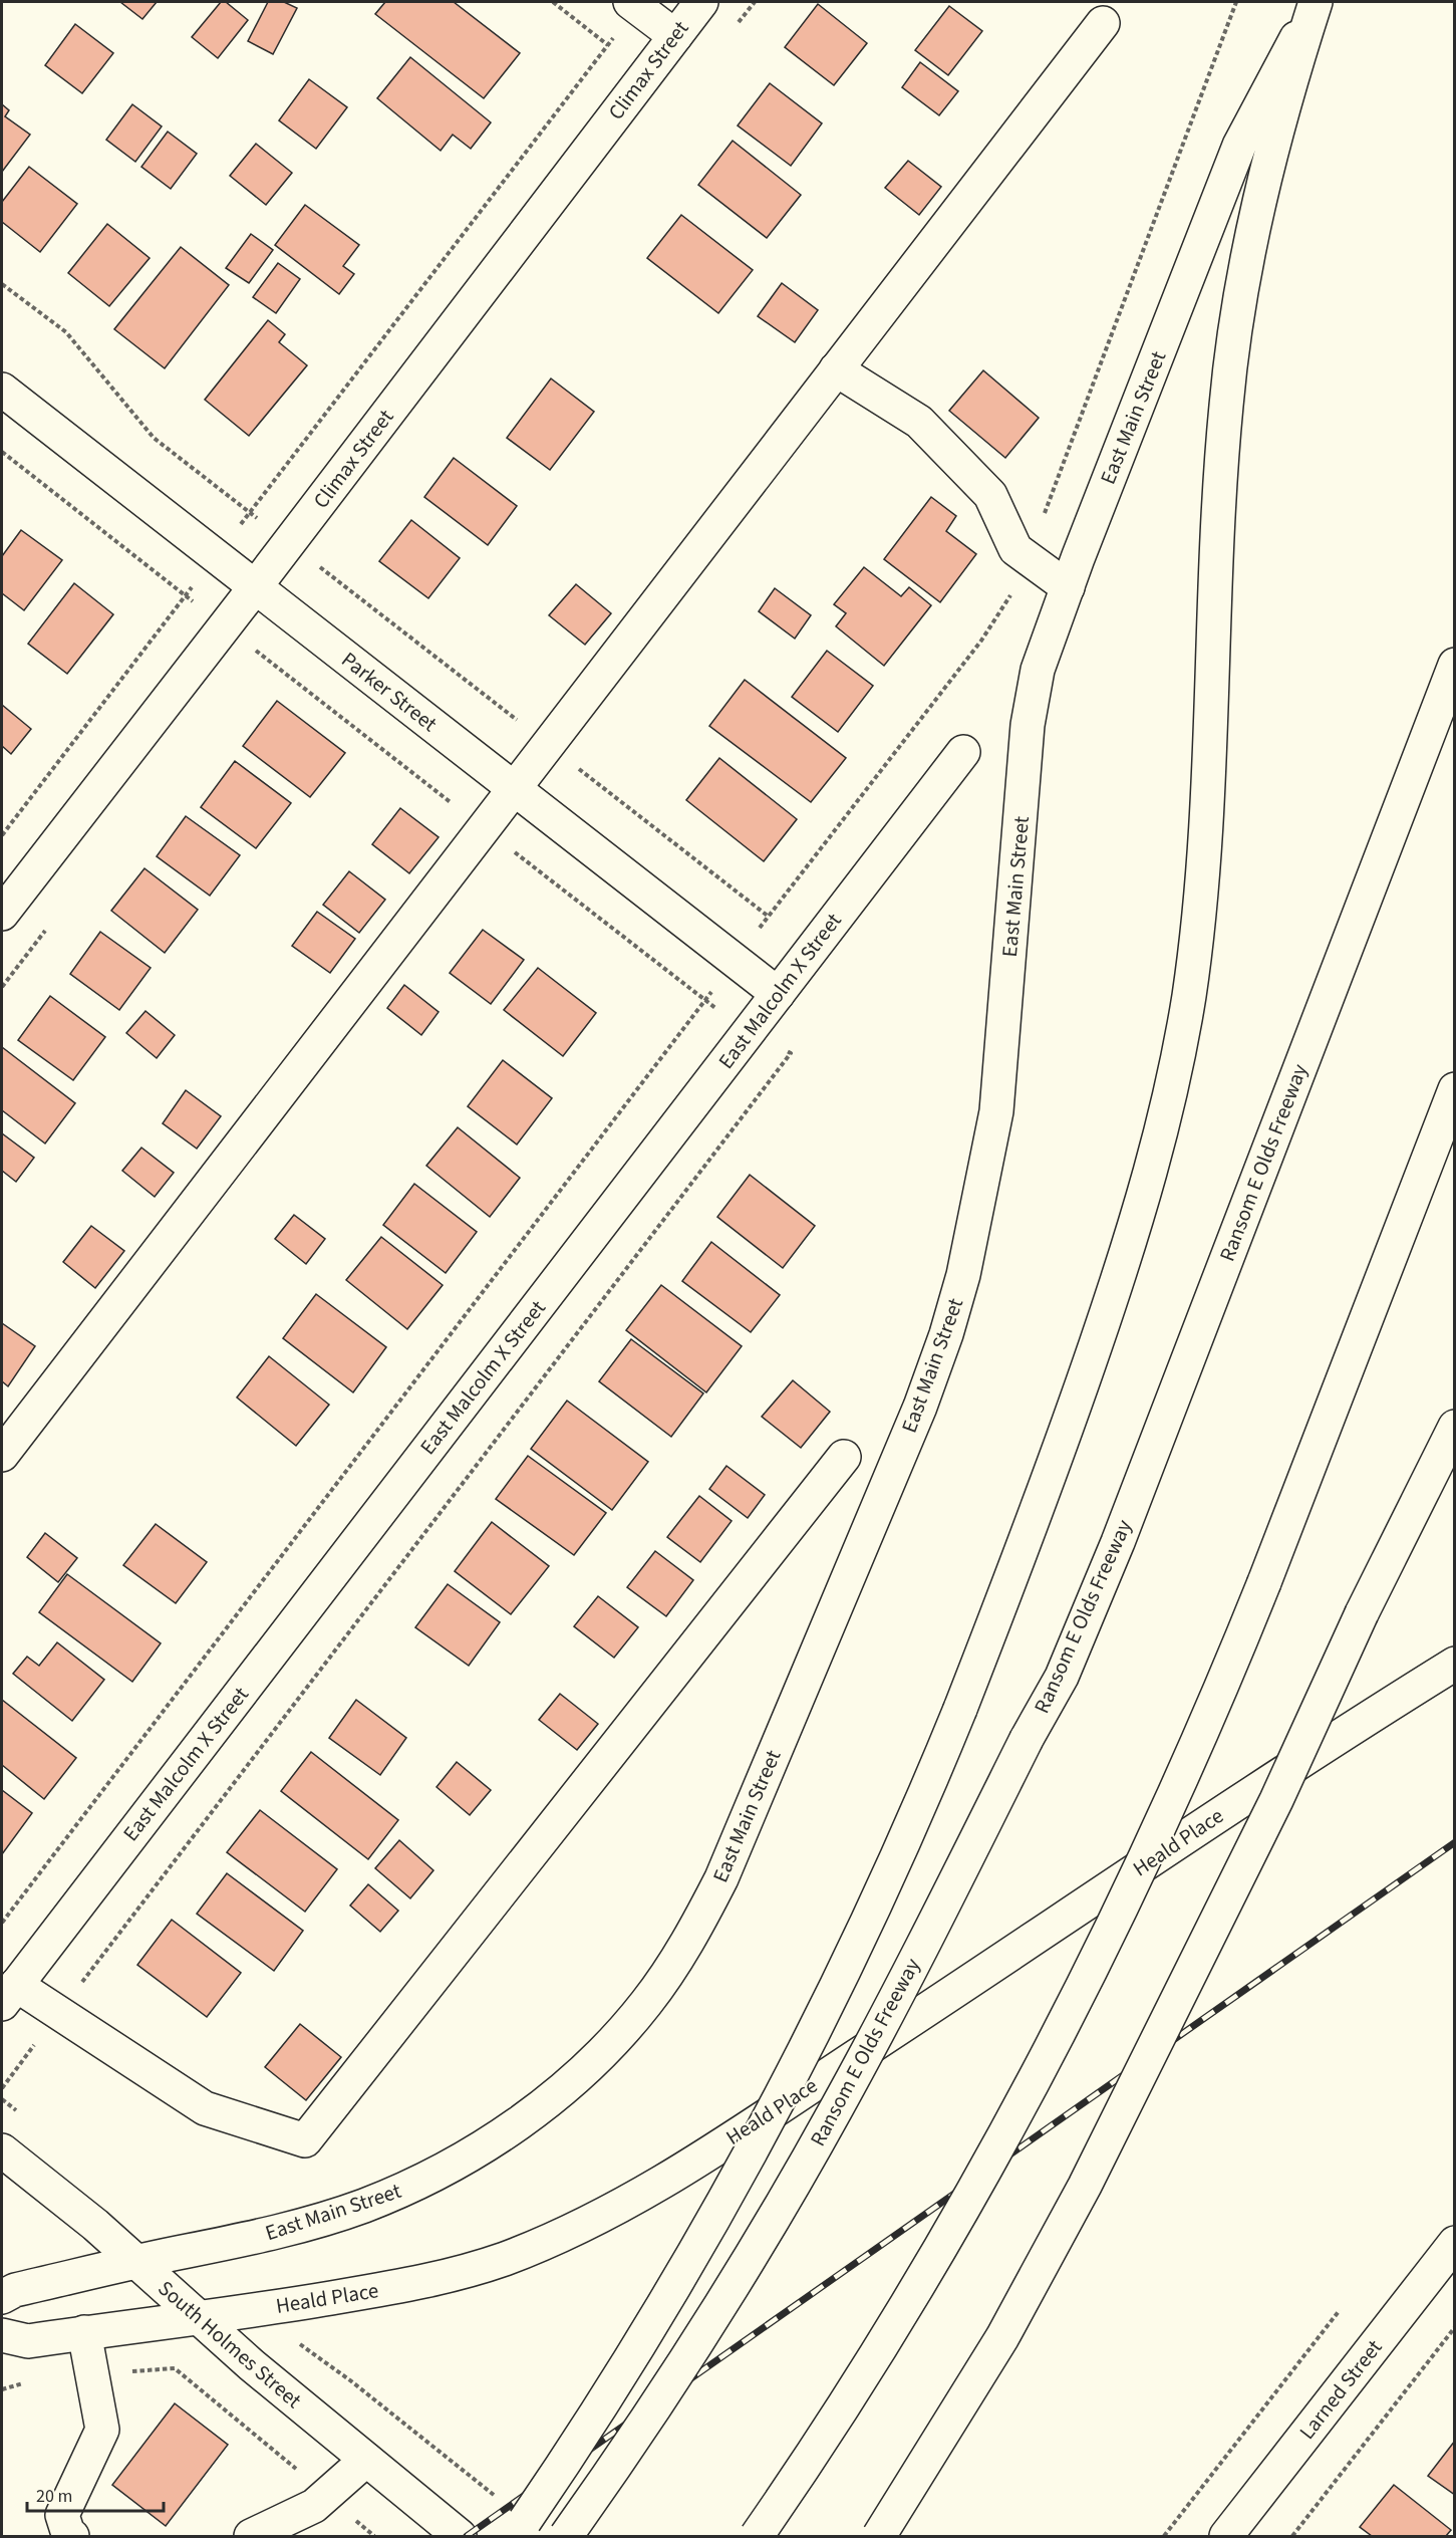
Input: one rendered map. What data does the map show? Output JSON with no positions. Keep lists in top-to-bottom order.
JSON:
{
  "streets": {
    "main road": [
      "Climax Street",
      "East Main Street",
      "Parker Street",
      "East Malcolm X Street",
      "Ransom E Olds Freeway",
      "Heald Place",
      "South Holmes Street",
      "Larned Street"
    ]
  },
  "crossings": [
    ["Climax Street", "Parker Street"],
    ["East Main Street", "South Holmes Street"],
    ["Parker Street", "East Malcolm X Street"],
    ["Heald Place", "South Holmes Street"]
  ],
  "scale_bar": "20 m"
}
